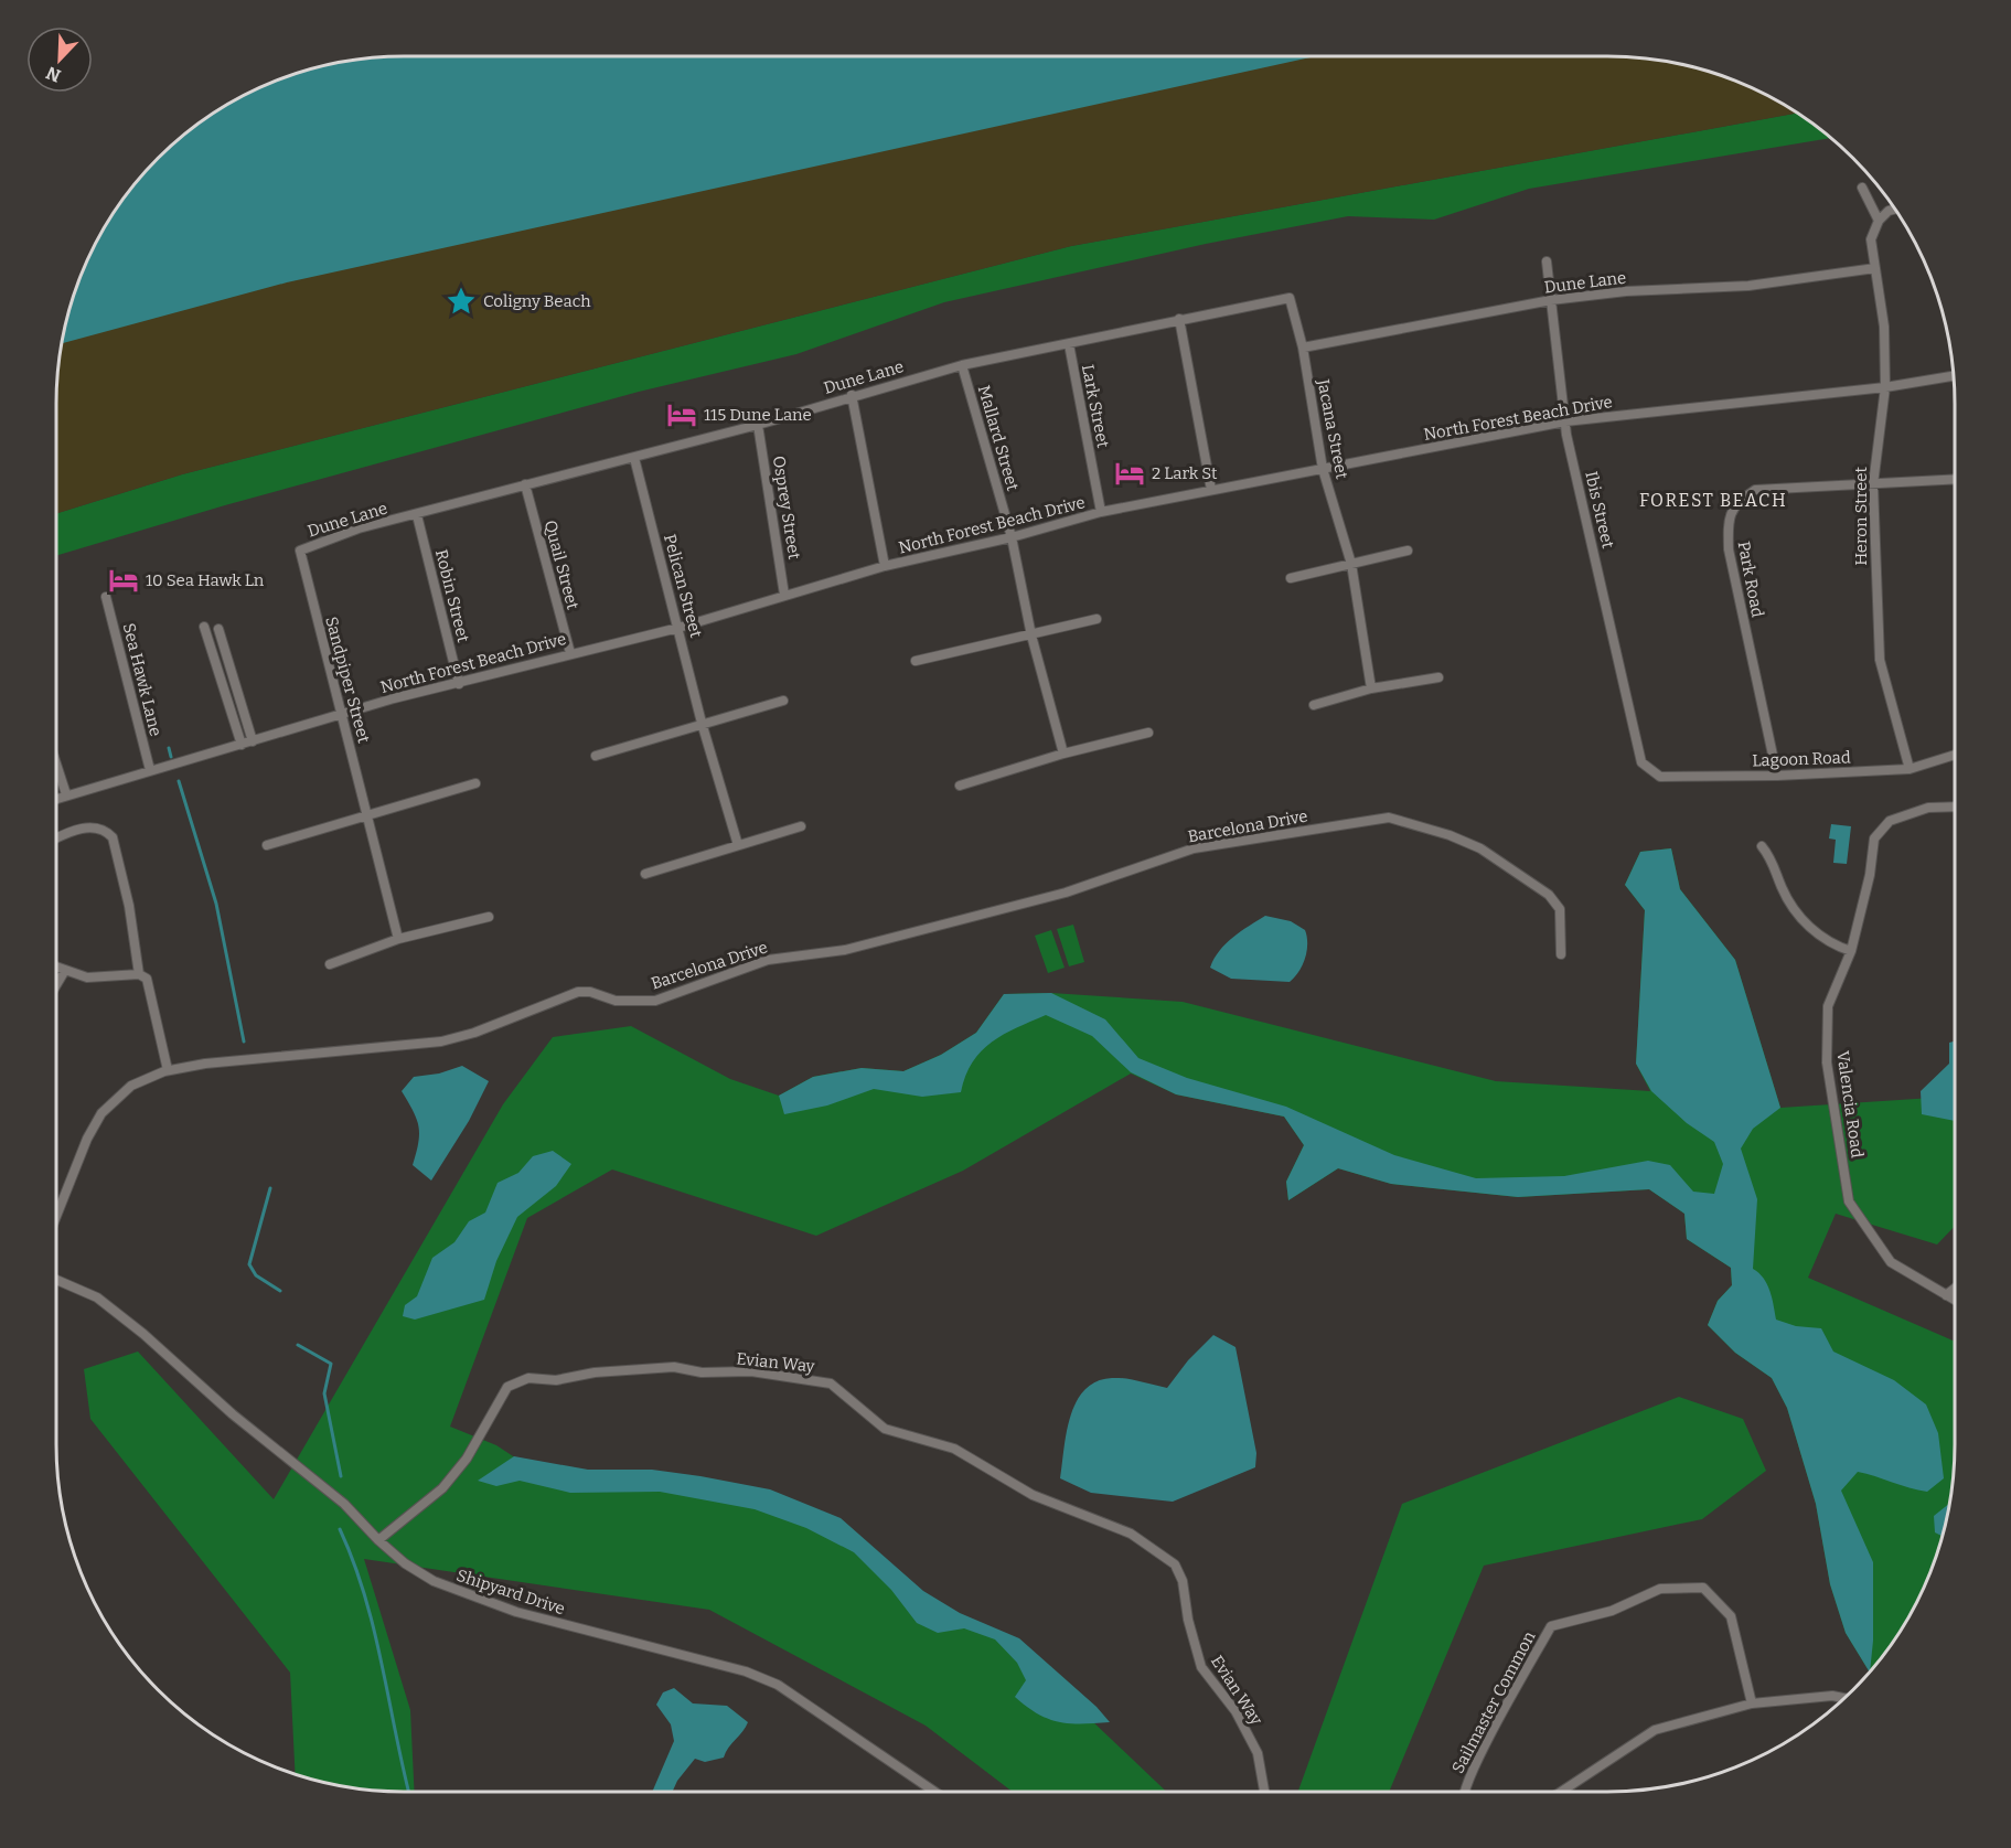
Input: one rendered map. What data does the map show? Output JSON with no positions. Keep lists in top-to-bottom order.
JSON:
{
  "streets": {
    "street": [
      "Dune Lane",
      "Lark Street",
      "North Forest Beach Drive",
      "Jacana Street",
      "Mallard Street",
      "Osprey Street",
      "Ibis Street",
      "Heron Street",
      "Quail Street",
      "Park Road",
      "Pelican Street",
      "Robin Street",
      "Sea Hawk Lane",
      "Sandpiper Street",
      "Lagoon Road",
      "Barcelona Drive",
      "Valencia Road",
      "Evian Way",
      "Shipyard Drive",
      "Sailmaster Common"
    ]
  },
  "crossings": [
    ["Dune Lane", "Lark Street"],
    ["Dune Lane", "Jacana Street"],
    ["Dune Lane", "Mallard Street"],
    ["Dune Lane", "Osprey Street"],
    ["Dune Lane", "Ibis Street"],
    ["Dune Lane", "Heron Street"],
    ["Dune Lane", "Quail Street"],
    ["Dune Lane", "Pelican Street"],
    ["Dune Lane", "Robin Street"],
    ["Dune Lane", "Sandpiper Street"],
    ["Lark Street", "North Forest Beach Drive"],
    ["North Forest Beach Drive", "Jacana Street"],
    ["North Forest Beach Drive", "Mallard Street"],
    ["North Forest Beach Drive", "Osprey Street"],
    ["North Forest Beach Drive", "Ibis Street"],
    ["North Forest Beach Drive", "Heron Street"],
    ["North Forest Beach Drive", "Quail Street"],
    ["North Forest Beach Drive", "Pelican Street"],
    ["North Forest Beach Drive", "Robin Street"],
    ["North Forest Beach Drive", "Sea Hawk Lane"],
    ["North Forest Beach Drive", "Sandpiper Street"],
    ["Ibis Street", "Lagoon Road"],
    ["Heron Street", "Park Road"],
    ["Heron Street", "Lagoon Road"],
    ["Park Road", "Lagoon Road"],
    ["Evian Way", "Shipyard Drive"]
  ],
  "districts": ["FOREST BEACH"],
  "places": {
    "place": ["Coligny Beach"],
    "hotel": ["115 Dune Lane", "2 Lark St", "10 Sea Hawk Ln"]
  },
  "north": "bottom left"
}
